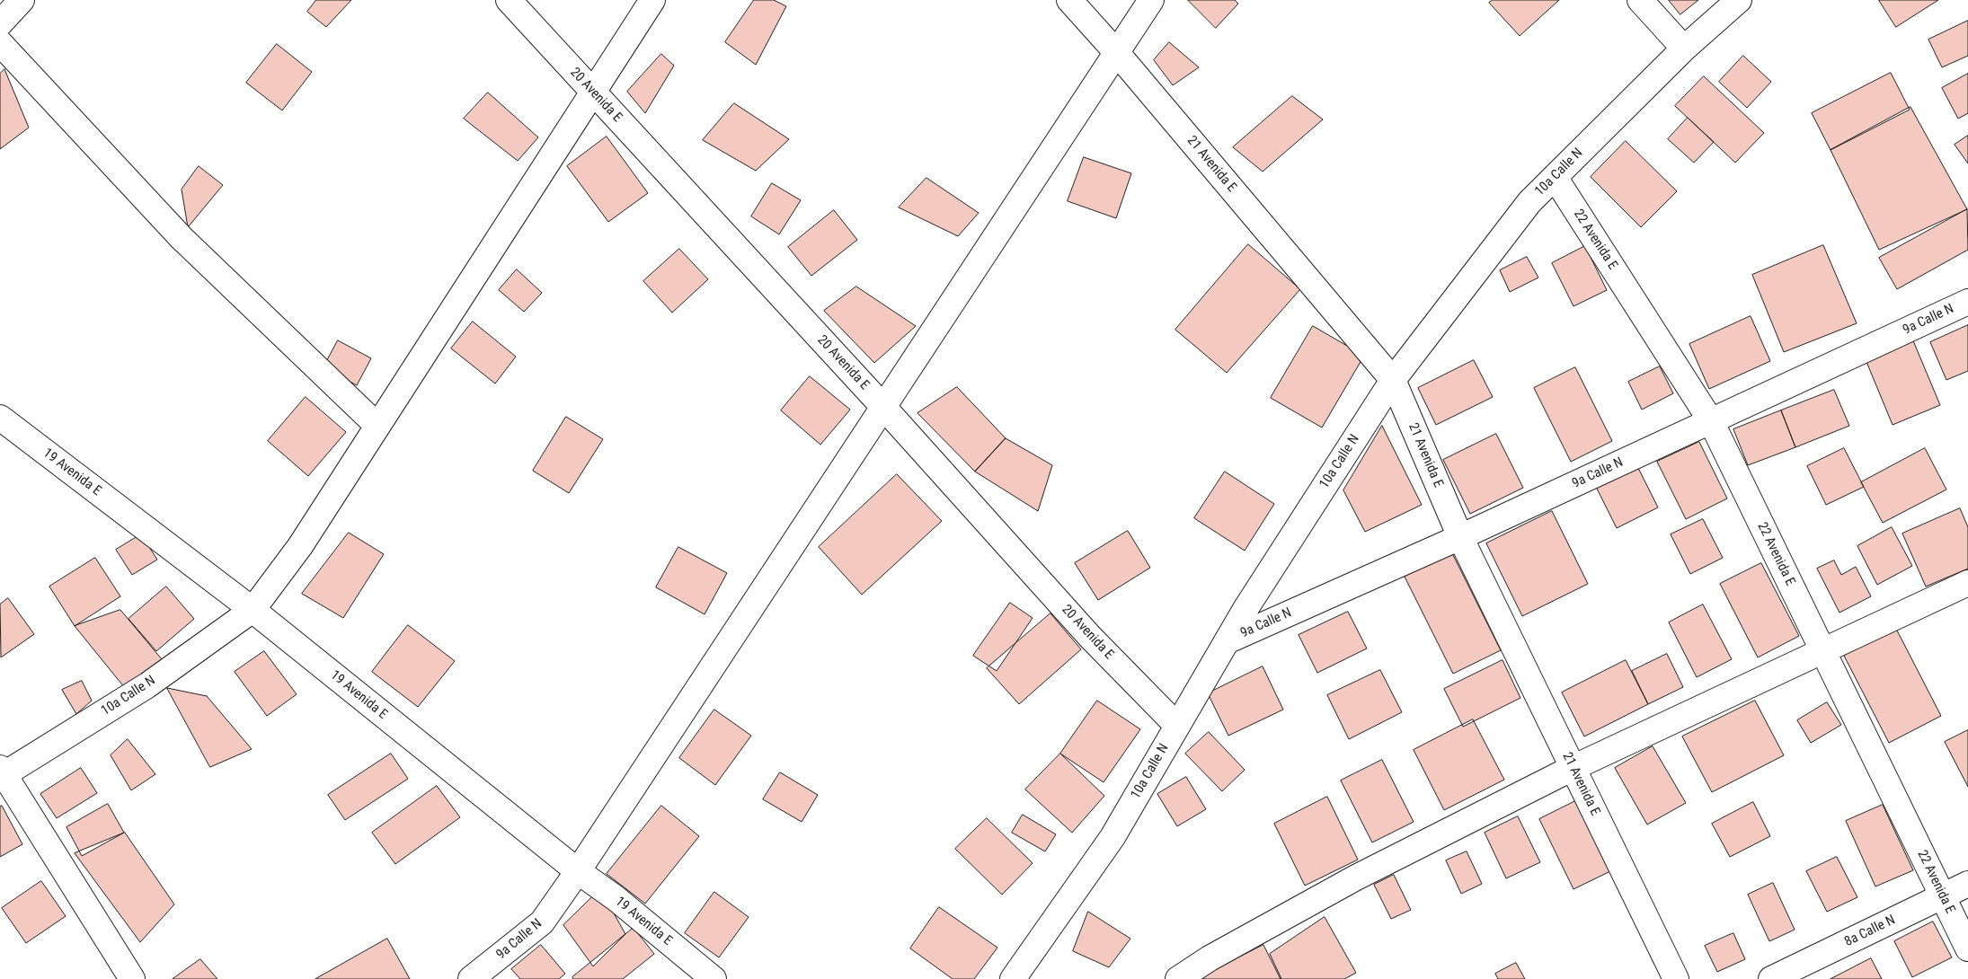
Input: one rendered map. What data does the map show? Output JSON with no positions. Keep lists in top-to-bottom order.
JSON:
{
  "streets": {
    "street": [
      "20 Avenida E",
      "21 Avenida E",
      "10a Calle N",
      "22 Avenida E",
      "9a Calle N",
      "19 Avenida E",
      "8a Calle N"
    ]
  },
  "crossings": [
    ["20 Avenida E", "10a Calle N"],
    ["20 Avenida E", "9a Calle N"],
    ["21 Avenida E", "10a Calle N"],
    ["21 Avenida E", "9a Calle N"],
    ["10a Calle N", "22 Avenida E"],
    ["10a Calle N", "9a Calle N"],
    ["10a Calle N", "19 Avenida E"],
    ["22 Avenida E", "9a Calle N"],
    ["22 Avenida E", "8a Calle N"],
    ["9a Calle N", "19 Avenida E"]
  ]
}
